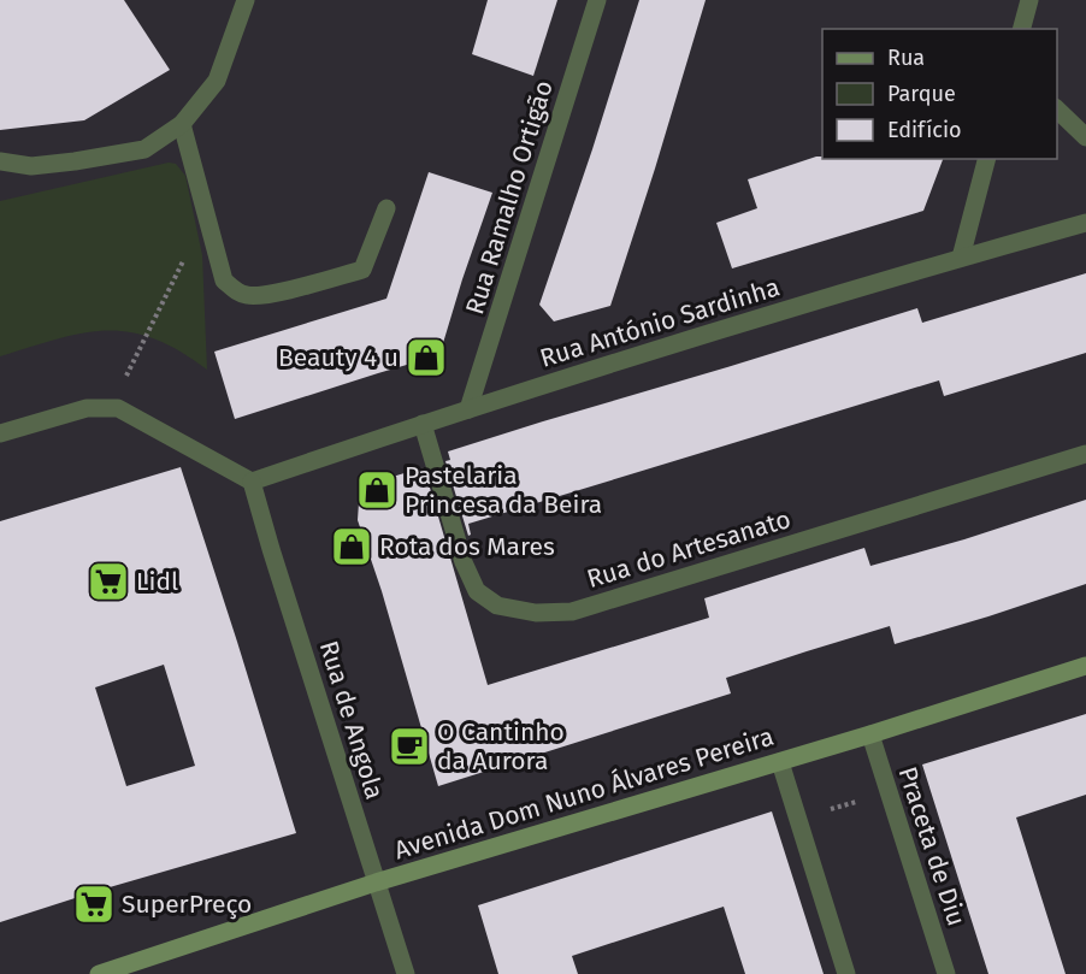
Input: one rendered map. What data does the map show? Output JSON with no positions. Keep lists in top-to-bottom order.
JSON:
{
  "streets": {
    "street": [
      "Rua Ramalho Ortigão",
      "Rua António Sardinha",
      "Rua do Artesanato",
      "Rua de Angola",
      "Avenida Dom Nuno Álvares Pereira",
      "Praceta de Diu"
    ]
  },
  "crossings": [
    ["Rua Ramalho Ortigão", "Rua António Sardinha"],
    ["Rua António Sardinha", "Rua do Artesanato"],
    ["Rua António Sardinha", "Rua de Angola"],
    ["Rua de Angola", "Avenida Dom Nuno Álvares Pereira"],
    ["Avenida Dom Nuno Álvares Pereira", "Praceta de Diu"]
  ],
  "places": {
    "shop": ["Beauty 4 u", "Pastelaria Princesa da Beira", "Rota dos Mares"],
    "supermarket": ["Lidl", "SuperPreço"],
    "cafe": ["O Cantinho da Aurora"]
  },
  "legend": ["Rua", "Parque", "Edifício"]
}
